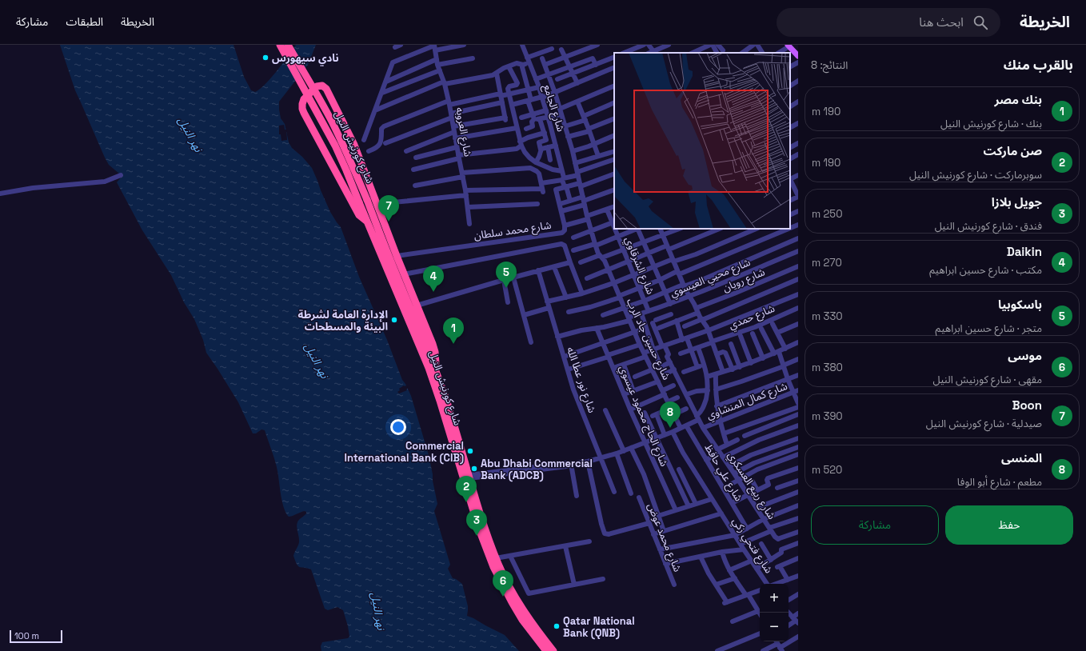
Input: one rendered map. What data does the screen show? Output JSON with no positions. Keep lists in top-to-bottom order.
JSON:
{
  "streets": {
    "highway": ["شارع كورنيش النيل"],
    "street": [
      "شارع الجامع",
      "شارع العروبه",
      "شارع محمد سلطان",
      "شارع الشرقاوي",
      "شارع محيي العيسوي",
      "شارع رويان",
      "شارع حمدي",
      "شارع حسين جاد الرب",
      "شارع نور عطا الله",
      "شارع كمال المنشاوي",
      "شارع الحاج محمود عيسوي",
      "شارع علي حافظ",
      "شارع ربيع العسكري",
      "شارع محمد عوض",
      "شارع فتحي زكي"
    ]
  },
  "crossings": [
    ["شارع الجامع", "شارع محمد سلطان"],
    ["شارع الشرقاوي", "شارع محيي العيسوي"],
    ["شارع محيي العيسوي", "شارع حسين جاد الرب"],
    ["شارع محيي العيسوي", "شارع نور عطا الله"],
    ["شارع محيي العيسوي", "شارع الحاج محمود عيسوي"],
    ["شارع كمال المنشاوي", "شارع ربيع العسكري"]
  ],
  "water": ["نهر النيل"],
  "places": [
    "نادي سيهورس",
    "الإدارة العامة لشرطة البيئة والمسطحات",
    "Commercial International Bank (CIB)",
    "Abu Dhabi Commercial Bank (ADCB)",
    "Qatar National Bank (QNB)"
  ],
  "scale_bar": "100 m",
  "page": {
    "header": "الخريطة",
    "search": "ابحث هنا",
    "nav": ["الخريطة", "الطبقات", "مشاركة"],
    "heading": ["بالقرب منك", "النتائج: 8"],
    "list": [
      {
        "mark": "1",
        "name": "بنك مصر",
        "note": "بنك · شارع كورنيش النيل",
        "value": "190 m"
      },
      {
        "mark": "2",
        "name": "صن ماركت",
        "note": "سوبرماركت · شارع كورنيش النيل",
        "value": "190 m"
      },
      {
        "mark": "3",
        "name": "جويل بلازا",
        "note": "فندق · شارع كورنيش النيل",
        "value": "250 m"
      },
      {
        "mark": "4",
        "name": "Daikin",
        "note": "مكتب · شارع حسين ابراهيم",
        "value": "270 m"
      },
      {
        "mark": "5",
        "name": "باسكوبيا",
        "note": "متجر · شارع حسين ابراهيم",
        "value": "330 m"
      },
      {
        "mark": "6",
        "name": "موسى",
        "note": "مقهى · شارع كورنيش النيل",
        "value": "380 m"
      },
      {
        "mark": "7",
        "name": "Boon",
        "note": "صيدلية · شارع كورنيش النيل",
        "value": "390 m"
      },
      {
        "mark": "8",
        "name": "المنسى",
        "note": "مطعم · شارع أبو الوفا",
        "value": "520 m"
      }
    ],
    "pins": [
      "7",
      "5",
      "4",
      "1",
      "8",
      "2",
      "3",
      "6"
    ],
    "buttons": ["حفظ", "مشاركة"],
    "map_buttons": ["+", "−"],
    "scale": "100 m"
  }
}
